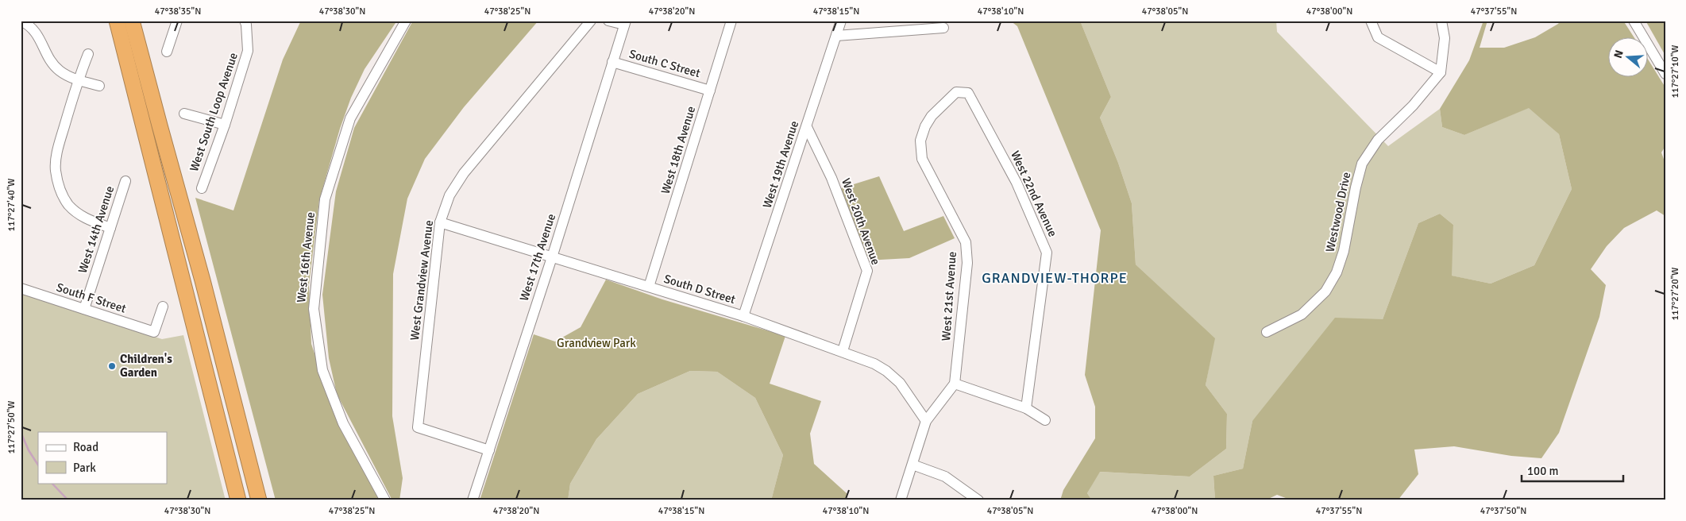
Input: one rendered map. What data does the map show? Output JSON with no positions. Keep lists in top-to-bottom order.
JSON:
{
  "streets": {
    "street": [
      "South C Street",
      "West South Loop Avenue",
      "West 18th Avenue",
      "West 19th Avenue",
      "West 22nd Avenue",
      "Westwood Drive",
      "West 20th Avenue",
      "West 14th Avenue",
      "West 16th Avenue",
      "West 17th Avenue",
      "West Grandview Avenue",
      "South D Street",
      "West 21st Avenue",
      "South F Street"
    ]
  },
  "crossings": [
    ["South C Street", "West 18th Avenue"],
    ["South C Street", "West 17th Avenue"],
    ["West 18th Avenue", "South D Street"],
    ["West 19th Avenue", "West 20th Avenue"],
    ["West 19th Avenue", "South D Street"],
    ["West 22nd Avenue", "West 21st Avenue"],
    ["West 20th Avenue", "South D Street"],
    ["West 14th Avenue", "South F Street"],
    ["West 17th Avenue", "West Grandview Avenue"],
    ["West 17th Avenue", "South D Street"],
    ["West Grandview Avenue", "South D Street"]
  ],
  "districts": ["GRANDVIEW-THORPE"],
  "parks": ["Grandview Park"],
  "places": ["Children's Garden"],
  "legend": ["Road", "Park"],
  "scale_bar": "100 m",
  "north": "left",
  "coordinates": [
    "47°38'35\"N",
    "47°38'30\"N",
    "47°38'25\"N",
    "47°38'20\"N",
    "47°38'15\"N",
    "47°38'10\"N",
    "47°38'05\"N",
    "47°38'00\"N",
    "47°37'55\"N",
    "117°27'10\"W",
    "117°27'40\"W",
    "117°27'20\"W",
    "117°27'50\"W",
    "47°37'50\"N"
  ]
}
